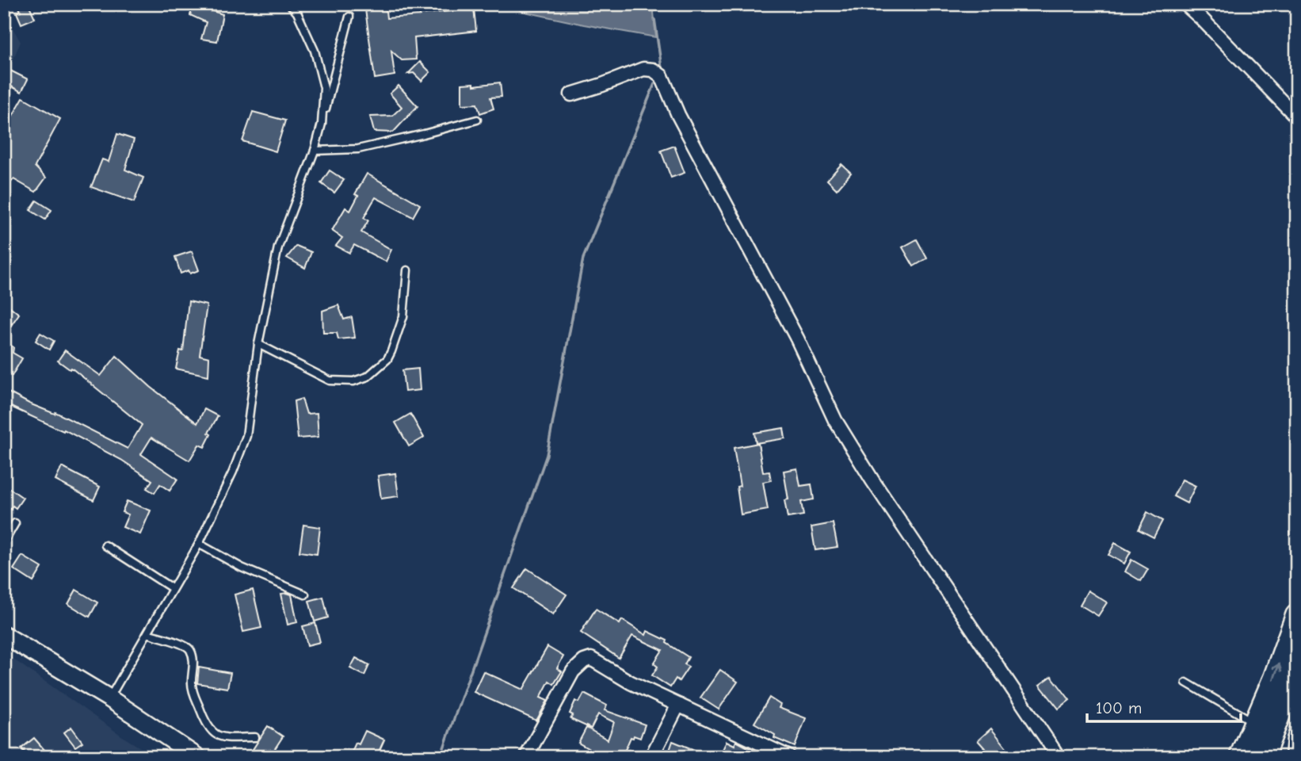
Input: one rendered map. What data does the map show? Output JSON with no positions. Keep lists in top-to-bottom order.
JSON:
{
  "scale_bar": "100 m"
}
